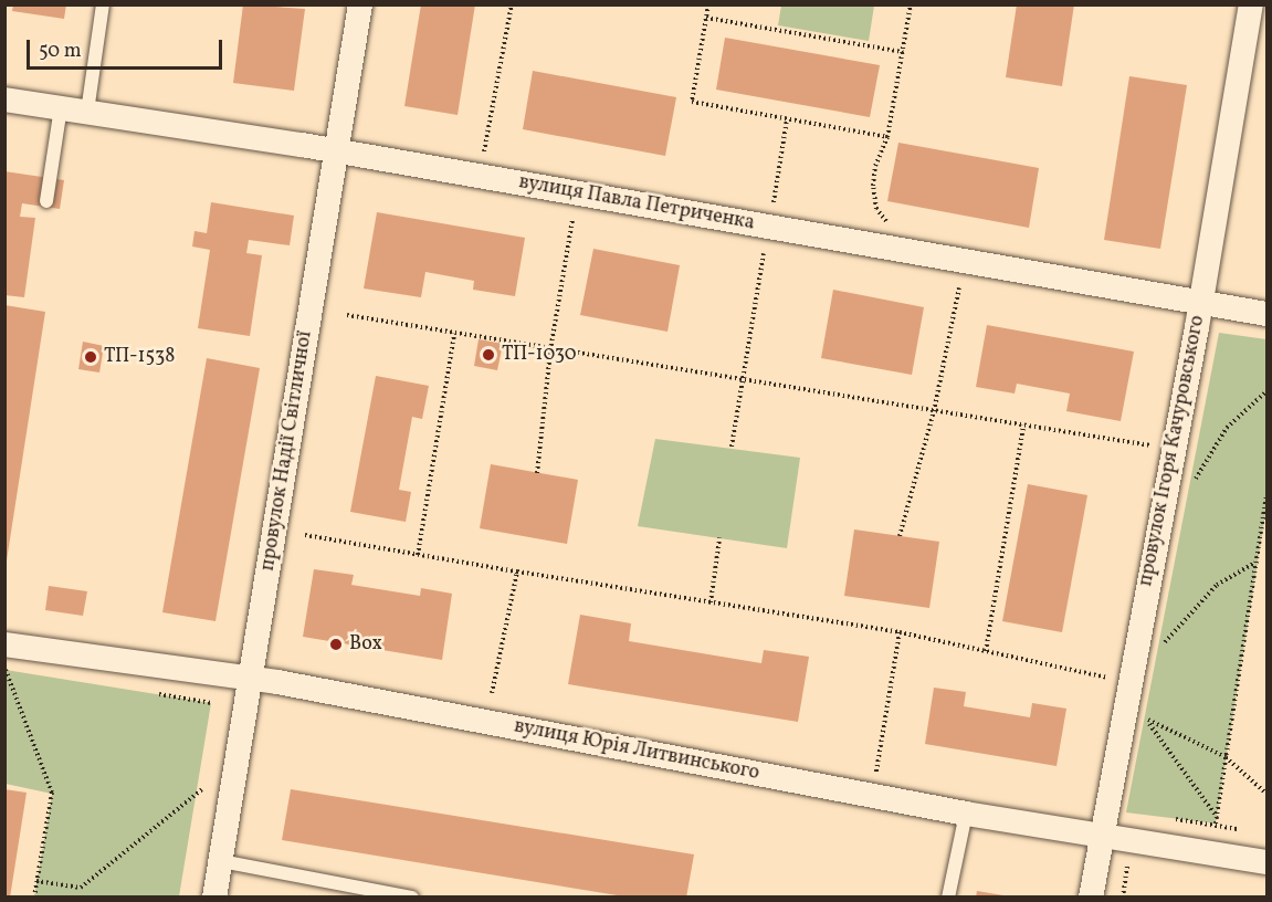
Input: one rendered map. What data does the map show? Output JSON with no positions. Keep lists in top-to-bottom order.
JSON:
{
  "streets": {
    "street": [
      "вулиця Павла Петриченка",
      "провулок Надії Світличної",
      "провулок Ігоря Качуровського",
      "вулиця Юрія Литвинського"
    ]
  },
  "crossings": [
    ["вулиця Павла Петриченка", "провулок Надії Світличної"],
    ["вулиця Павла Петриченка", "провулок Ігоря Качуровського"],
    ["провулок Надії Світличної", "вулиця Юрія Литвинського"],
    ["провулок Ігоря Качуровського", "вулиця Юрія Литвинського"]
  ],
  "places": ["ТП-1030", "ТП-1538", "Box"],
  "scale_bar": "50 m"
}
